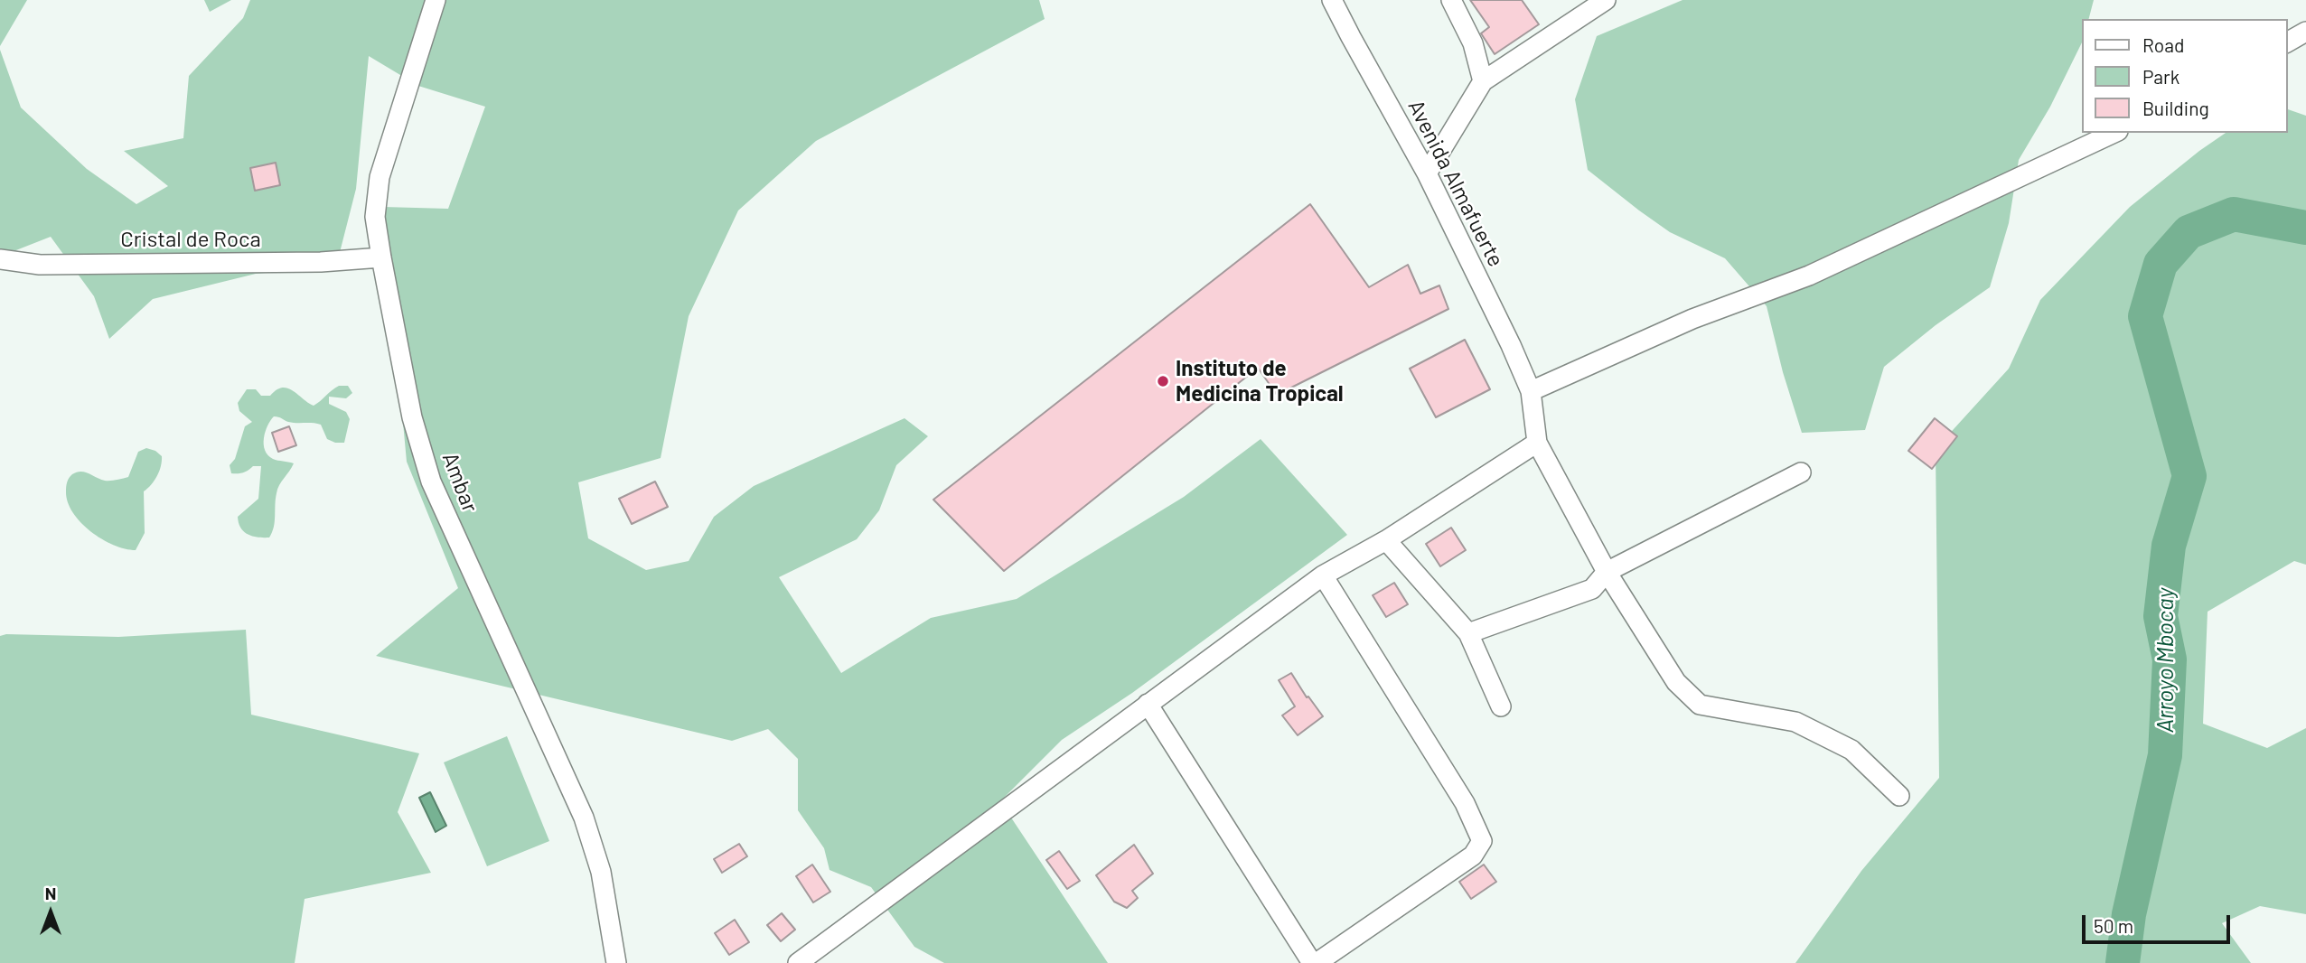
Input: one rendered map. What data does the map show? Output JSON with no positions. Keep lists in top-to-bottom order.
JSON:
{
  "streets": {
    "street": ["Avenida Almafuerte", "Cristal de Roca", "Ambar"]
  },
  "crossings": [
    ["Cristal de Roca", "Ambar"]
  ],
  "water": ["Arroyo Mbocay"],
  "places": ["Instituto de Medicina Tropical"],
  "legend": ["Road", "Park", "Building"],
  "scale_bar": "50 m",
  "north": "top"
}
